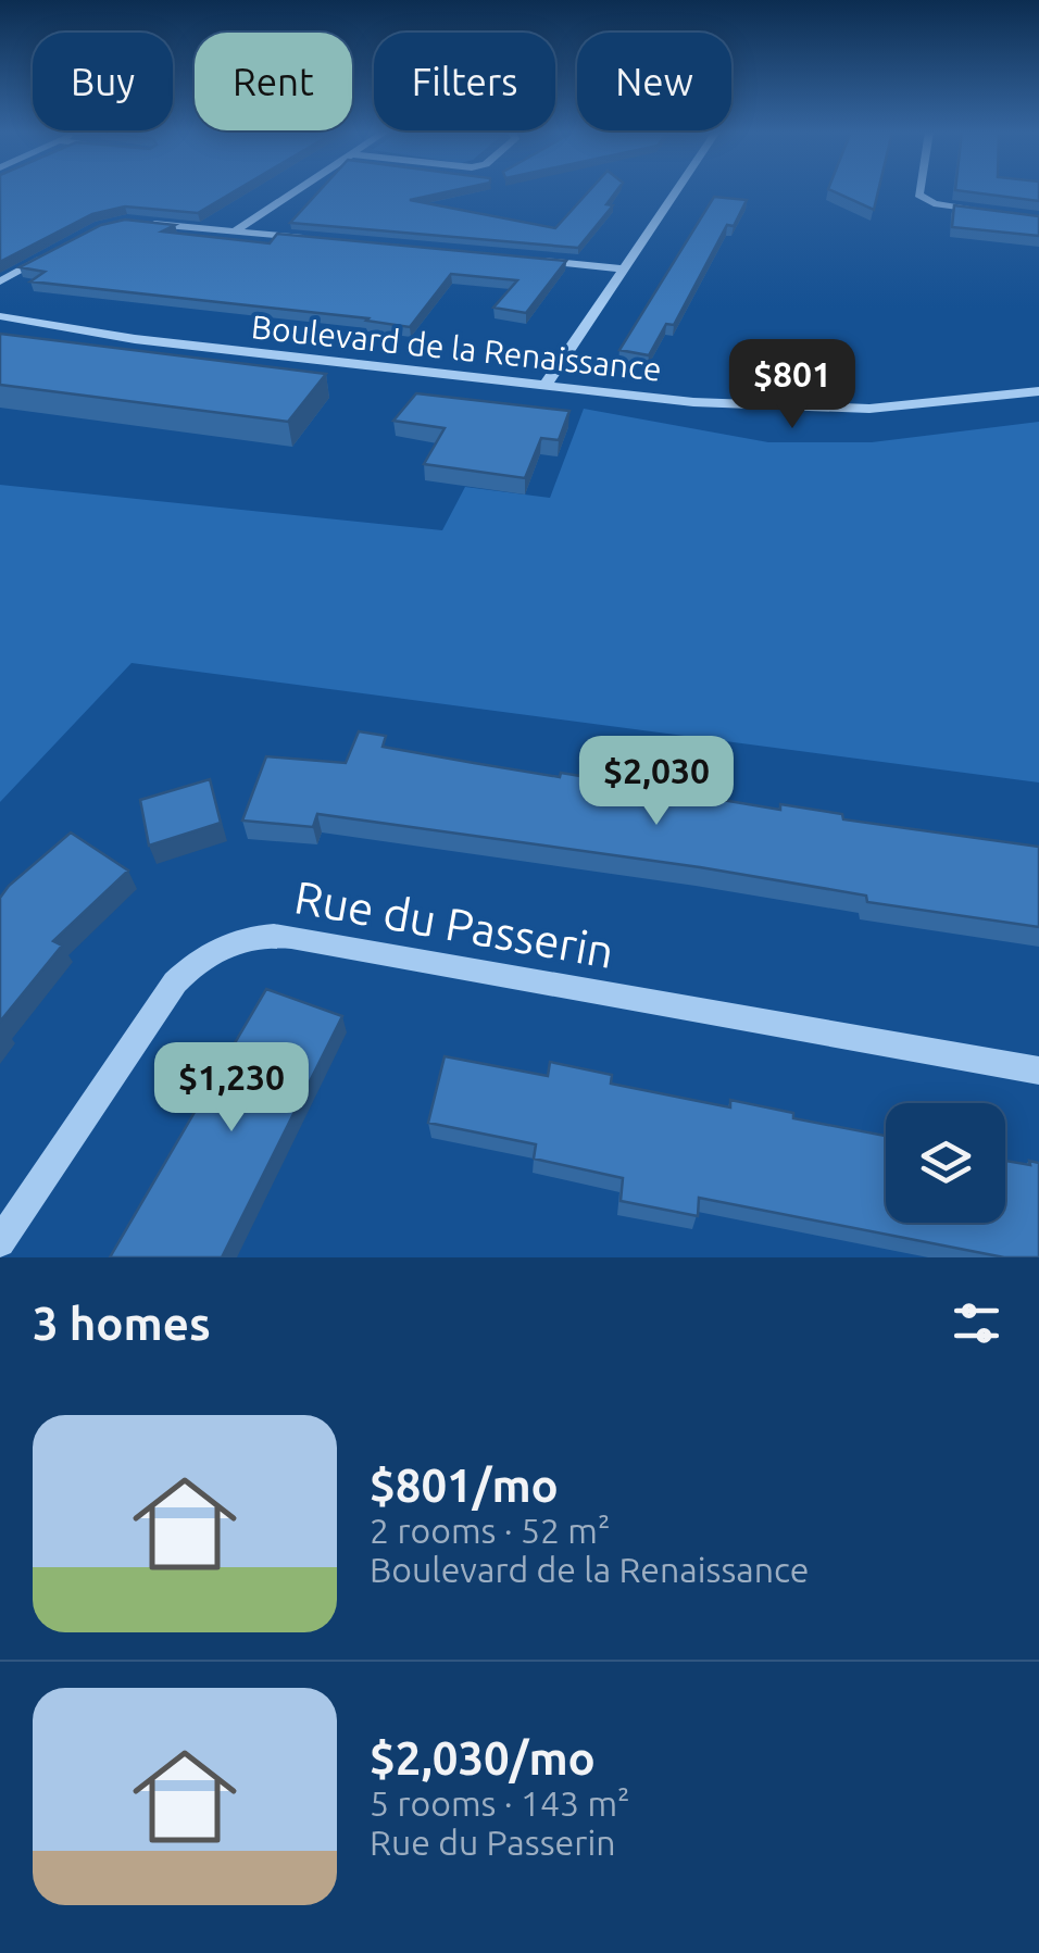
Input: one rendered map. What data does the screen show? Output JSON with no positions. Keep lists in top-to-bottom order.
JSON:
{
  "streets": {
    "street": ["Boulevard de la Renaissance", "Rue du Passerin"]
  },
  "page": {
    "chip": [
      "Buy",
      "Rent",
      "Filters",
      "New"
    ],
    "price": ["$801", "$2,030", "$1,230"],
    "heading": "3 homes",
    "list": [
      {
        "name": "$801/mo",
        "note": "2 rooms · 52 m² · Boulevard de la Renaissance"
      },
      {
        "name": "$2,030/mo",
        "note": "5 rooms · 143 m² · Rue du Passerin"
      }
    ]
  }
}
